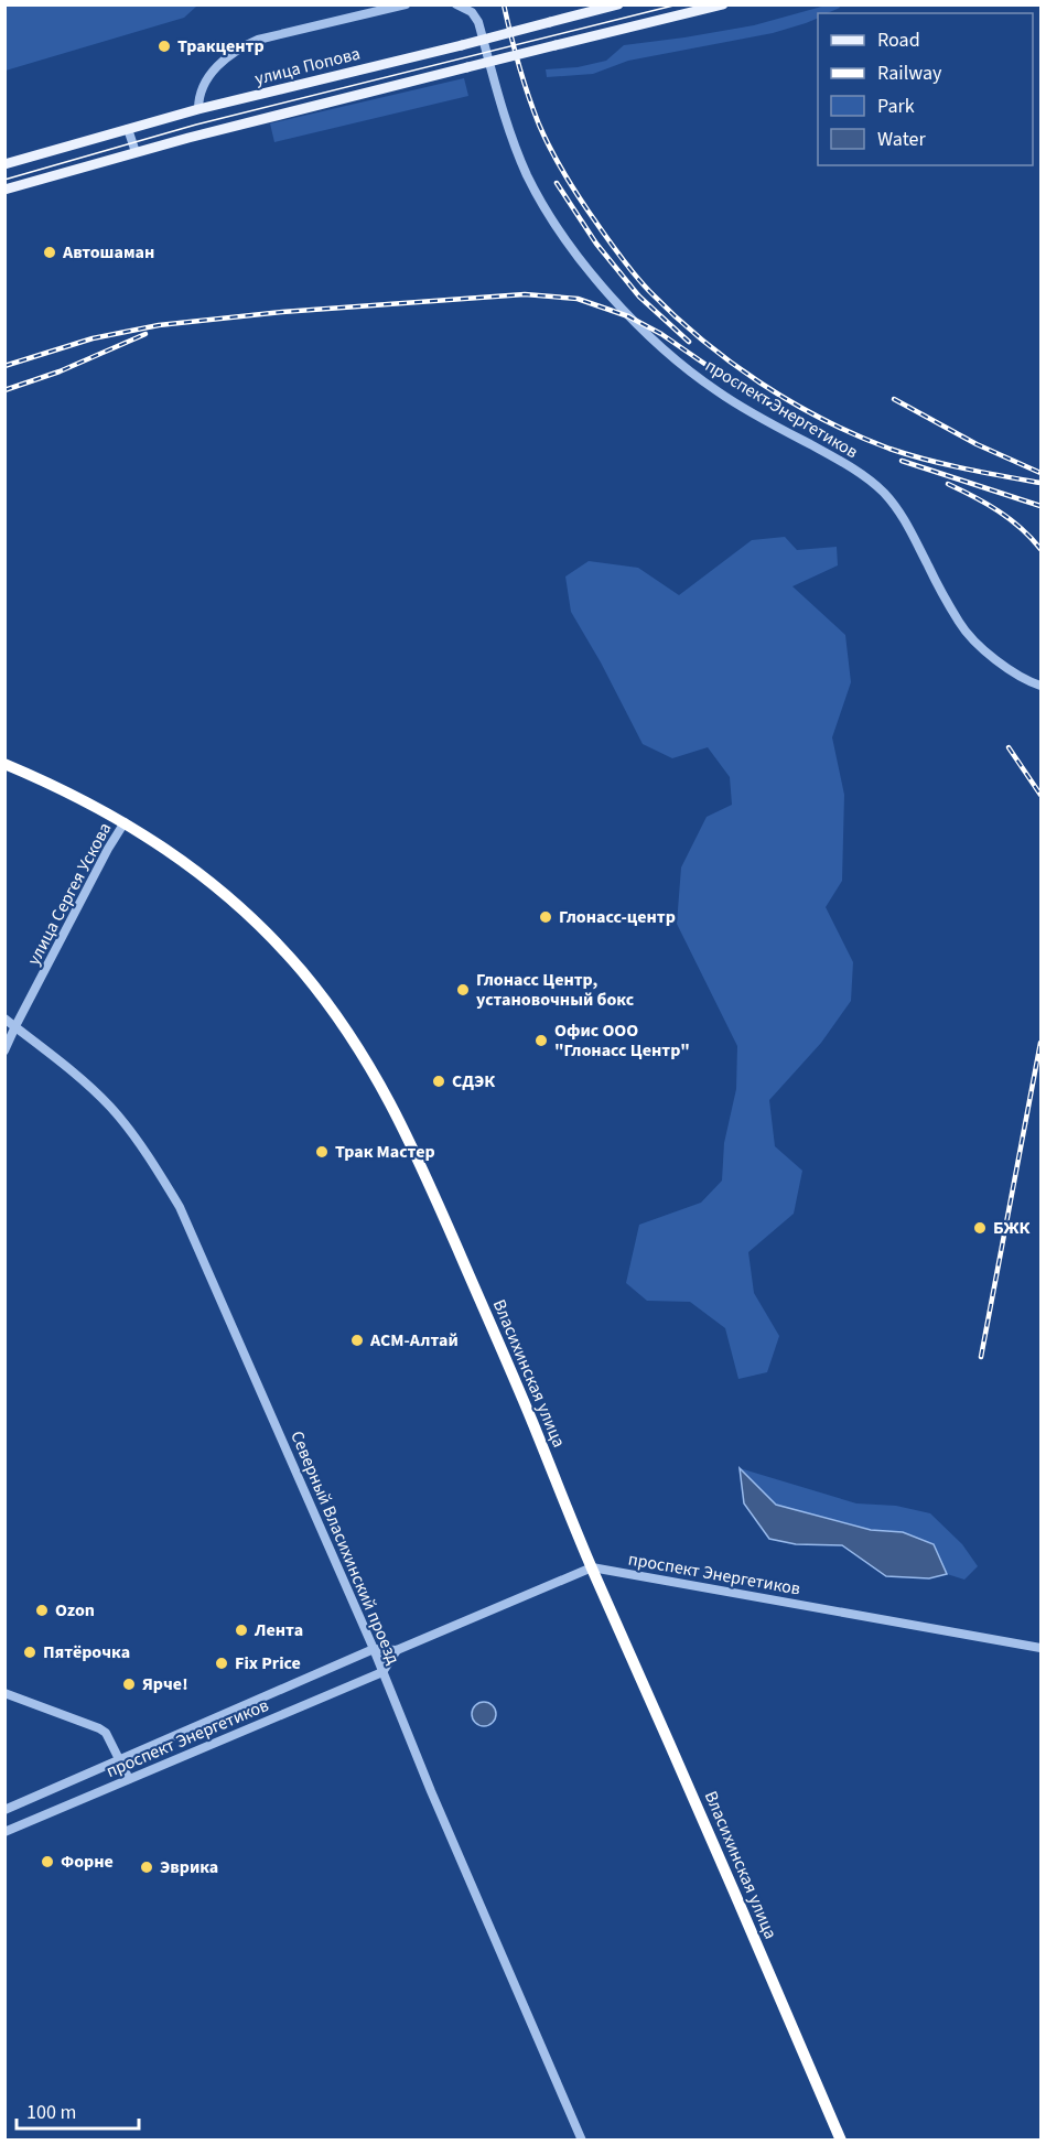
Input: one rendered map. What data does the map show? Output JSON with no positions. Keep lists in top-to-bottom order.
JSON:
{
  "streets": {
    "highway": ["Власихинская улица"],
    "main road": ["улица Попова"],
    "street": ["проспект Энергетиков", "улица Сергея Ускова", "Северный Власихинский проезд"]
  },
  "crossings": [
    ["проспект Энергетиков", "Власихинская улица"],
    ["проспект Энергетиков", "Северный Власихинский проезд"],
    ["улица Сергея Ускова", "Власихинская улица"],
    ["улица Сергея Ускова", "Северный Власихинский проезд"]
  ],
  "places": [
    "Тракцентр",
    "Автошаман",
    "Глонасс-центр",
    "Глонасс Центр, установочный бокс",
    "Офис ООО \"Глонасс Центр\"",
    "СДЭК",
    "Трак Мастер",
    "БЖК",
    "АСМ-Алтай",
    "Ozon",
    "Лента",
    "Пятёрочка",
    "Fix Price",
    "Ярче!",
    "Форне",
    "Эврика"
  ],
  "legend": [
    "Road",
    "Railway",
    "Park",
    "Water"
  ],
  "scale_bar": "100 m"
}
